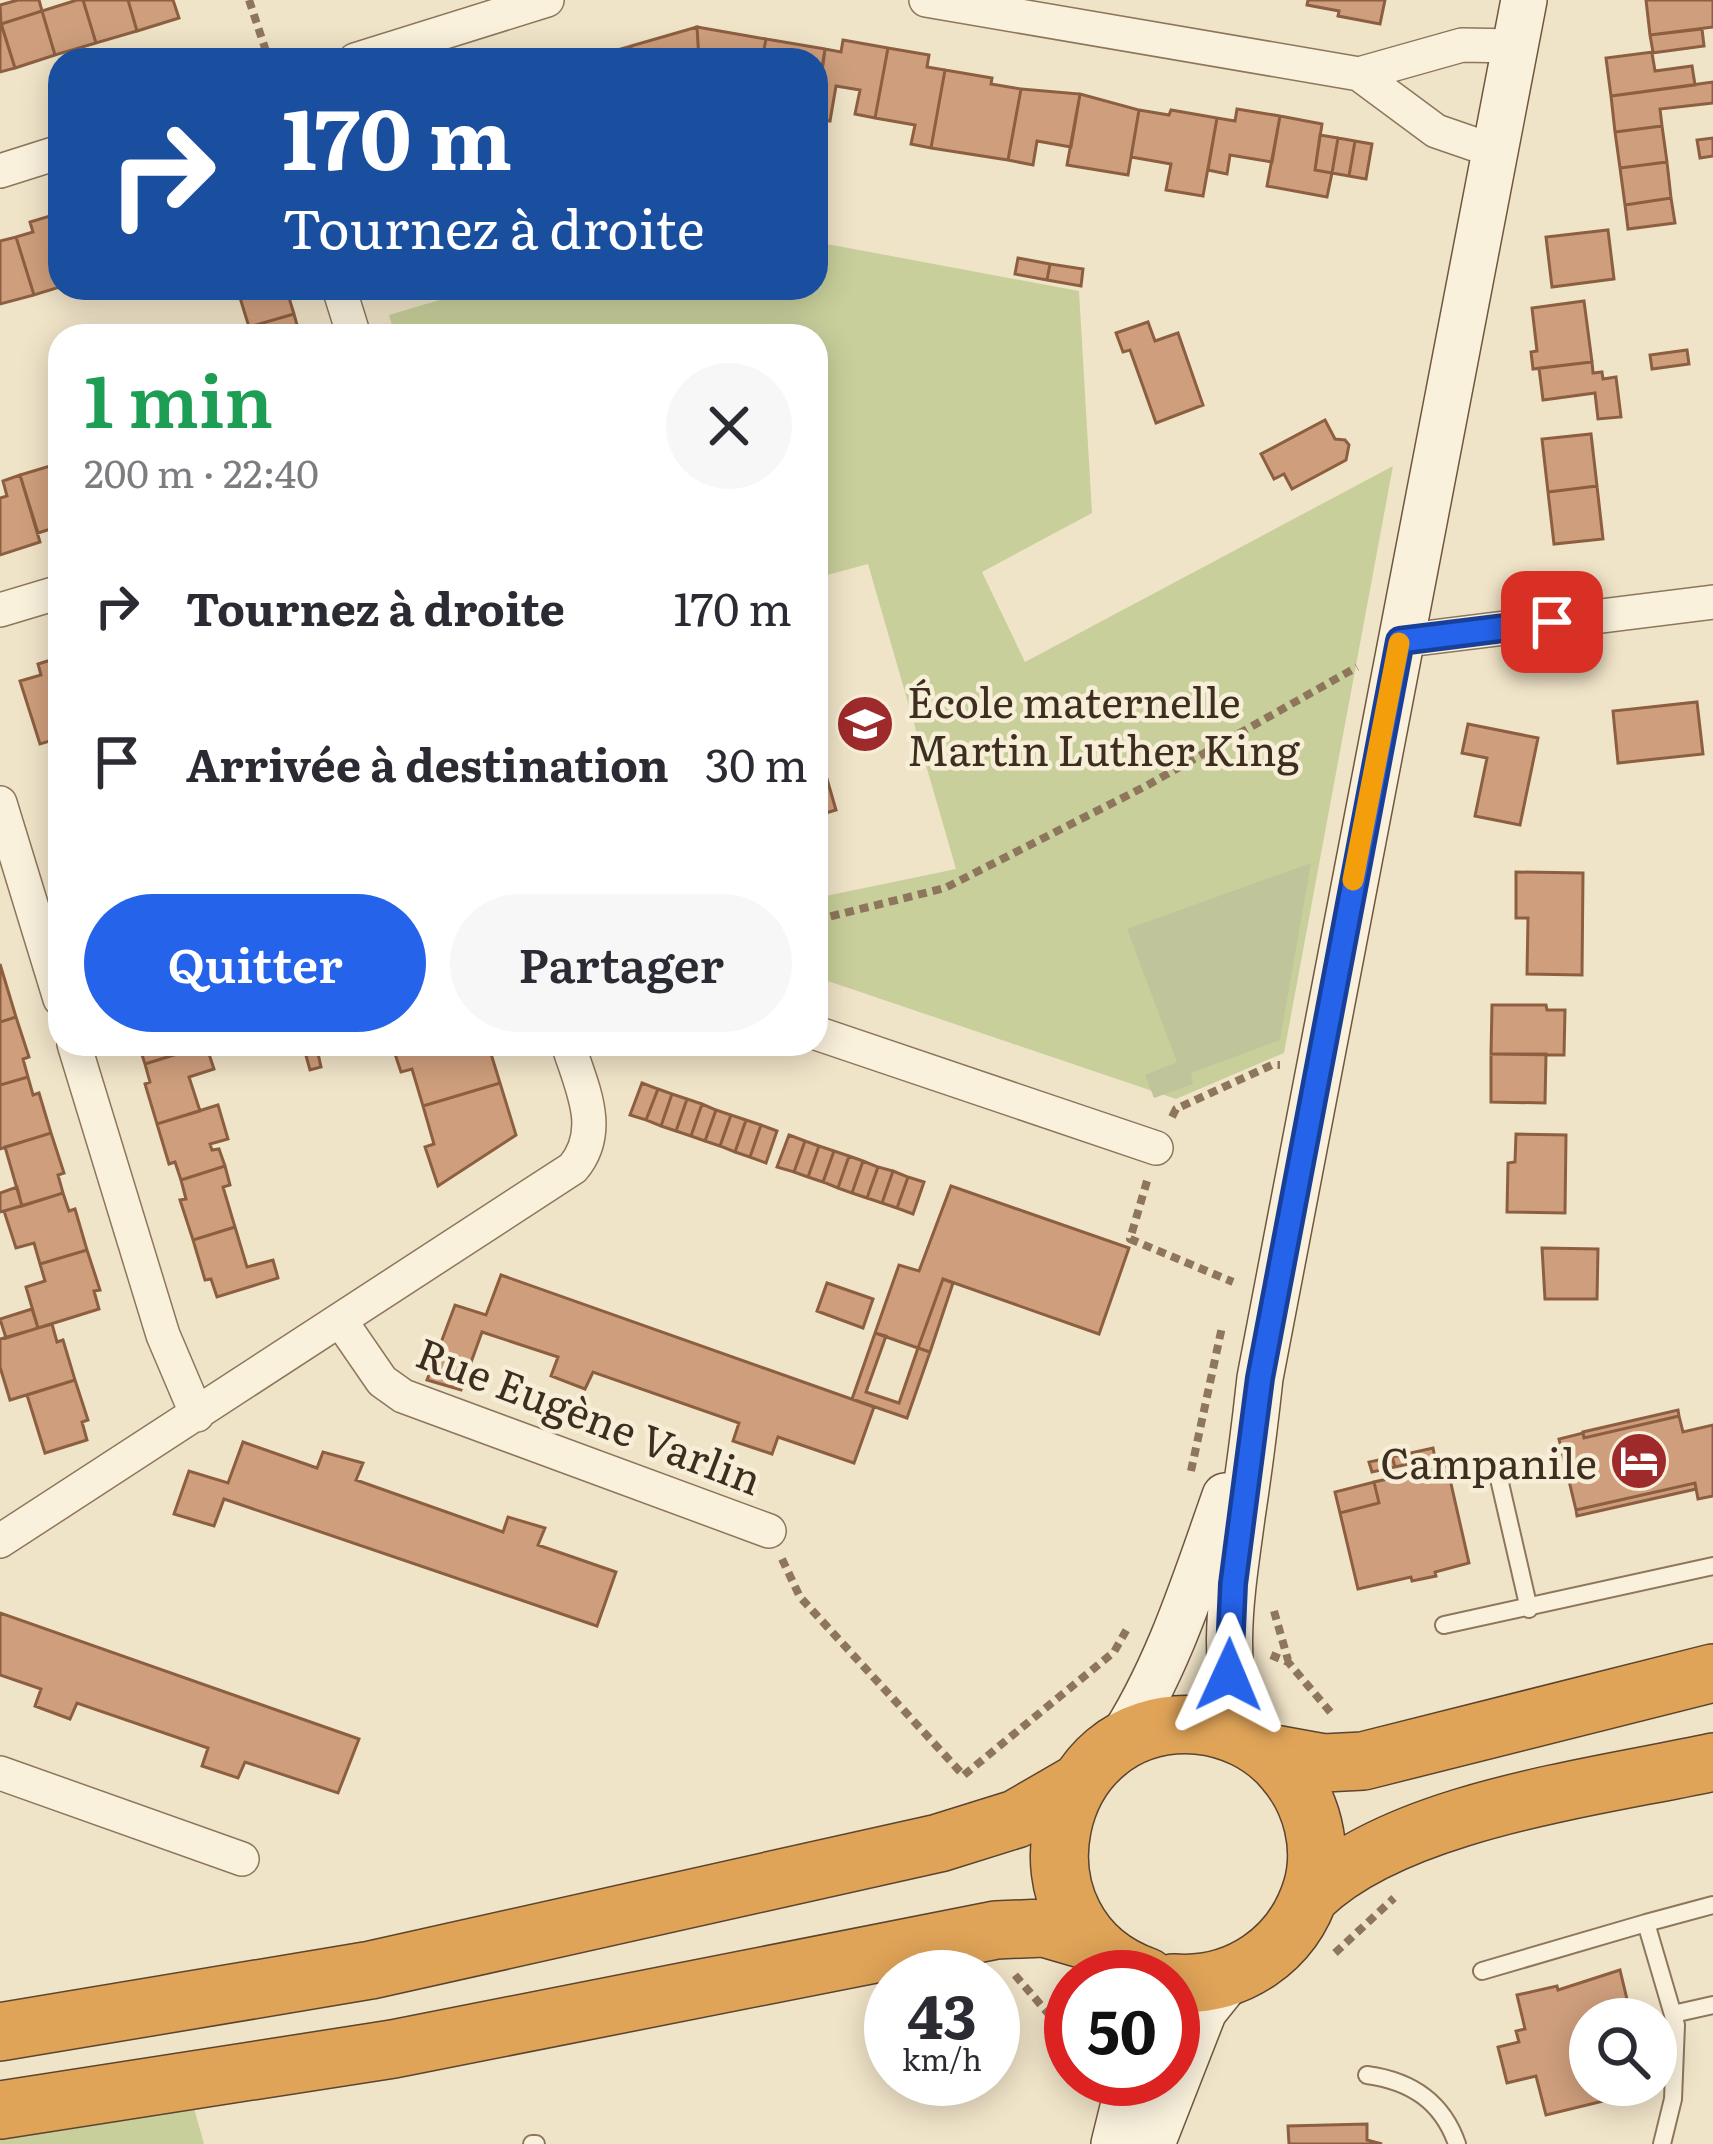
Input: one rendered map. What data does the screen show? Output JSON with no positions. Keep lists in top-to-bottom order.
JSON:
{
  "streets": {
    "street": ["Rue Eugène Varlin"]
  },
  "places": {
    "school or university": ["École maternelle Martin Luther King"],
    "hotel": ["Campanile"]
  },
  "page": {
    "turn": ["170 m", "Tournez à droite"],
    "heading": ["1 min", "200 m · 22:40"],
    "list": [
      {
        "name": "Tournez à droite",
        "value": "170 m"
      },
      {
        "name": "Arrivée à destination",
        "value": "30 m"
      }
    ],
    "buttons": ["Quitter", "Partager"],
    "speed": "43 km/h",
    "limit": "50"
  }
}
